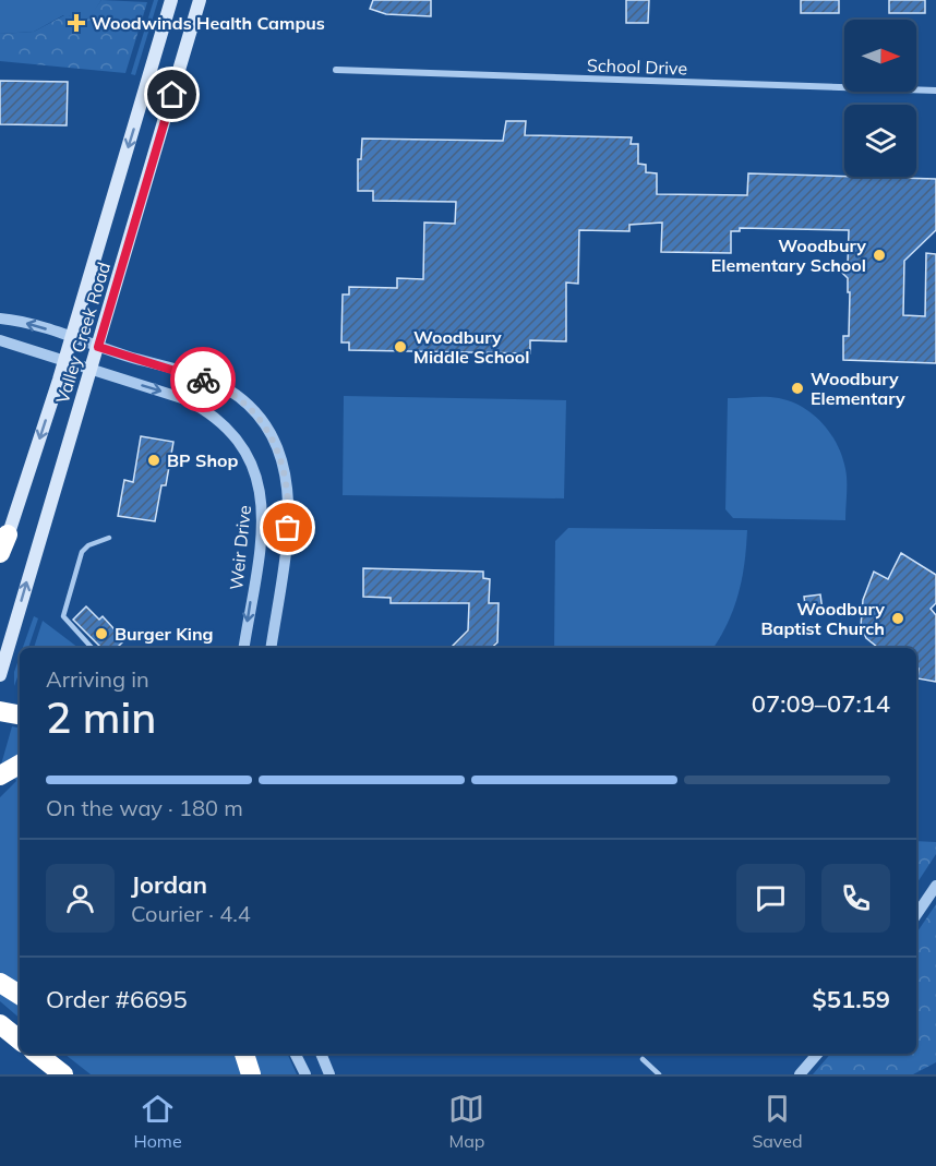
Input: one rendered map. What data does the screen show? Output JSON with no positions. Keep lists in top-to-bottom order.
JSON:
{
  "streets": {
    "main road": ["Valley Creek Road"],
    "street": ["School Drive", "Weir Drive"]
  },
  "crossings": [
    ["Valley Creek Road", "Weir Drive"]
  ],
  "one_way": ["Weir Drive"],
  "places": {
    "health": ["Woodwinds Health Campus"],
    "other": [
      "Woodbury Elementary School",
      "Woodbury Middle School",
      "Woodbury Elementary",
      "BP Shop",
      "Woodbury Baptist Church",
      "Burger King"
    ]
  },
  "north": "right",
  "page": {
    "heading": ["2 min", "Arriving in", "07:09–07:14"],
    "panel": [
      "Jordan",
      "Courier · 4.4",
      "Order #6695",
      "$51.59"
    ],
    "bar": "On the way · 180 m",
    "tabs": ["Home", "Map", "Saved"]
  }
}
